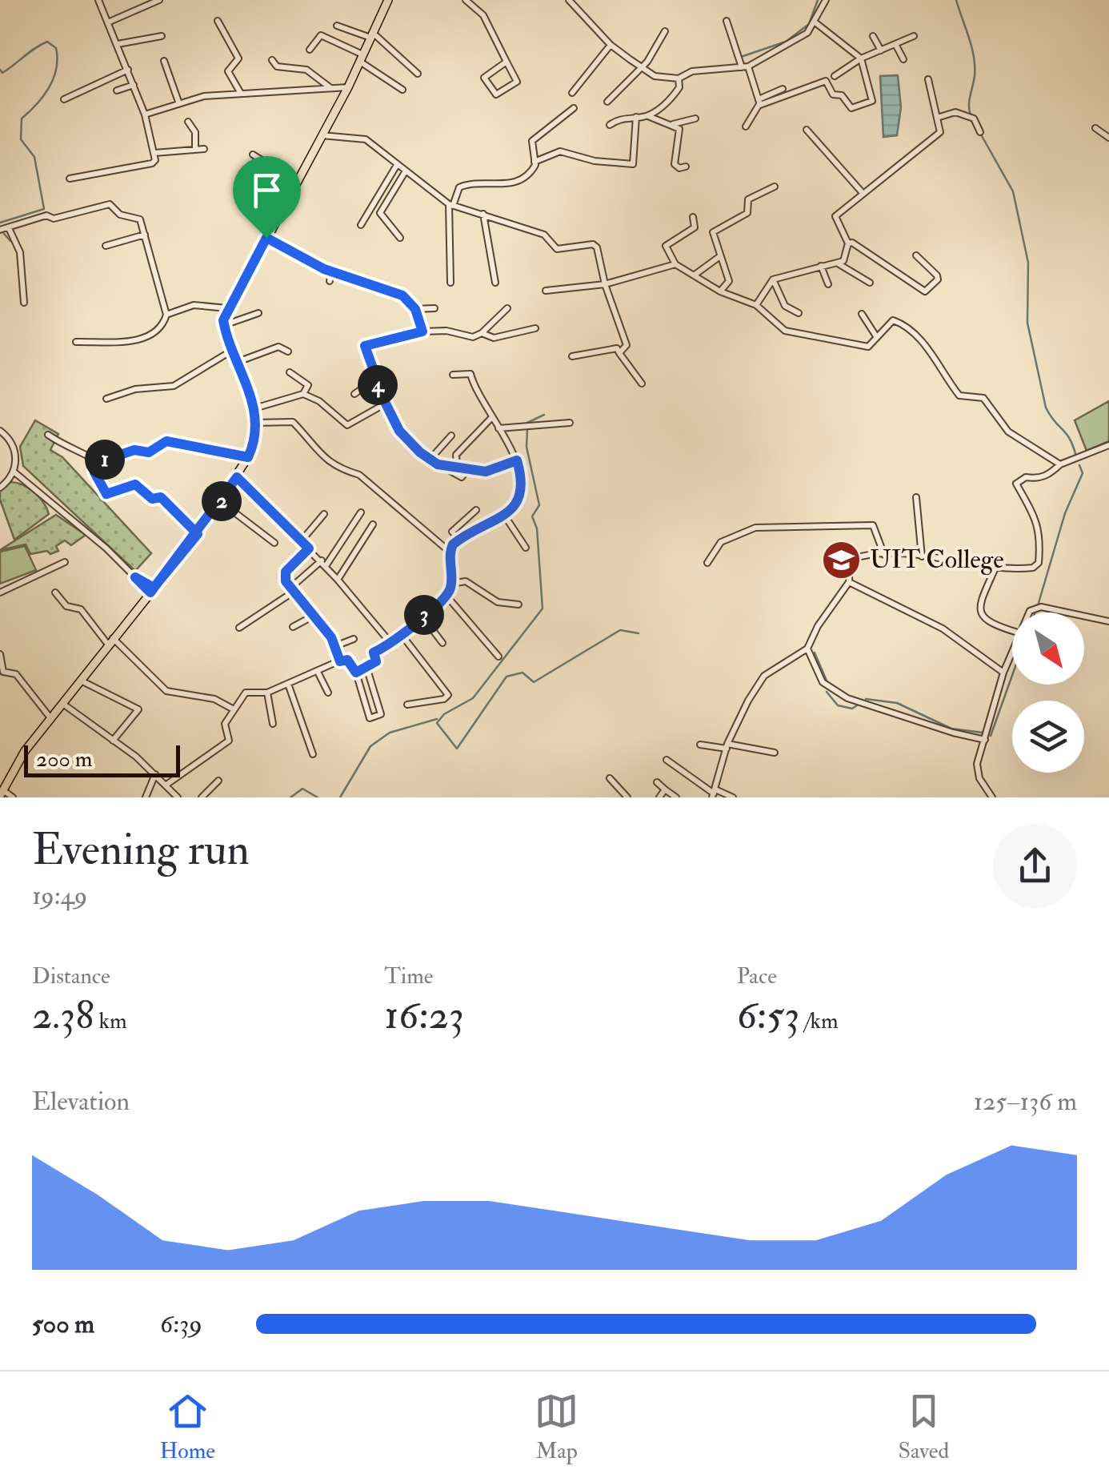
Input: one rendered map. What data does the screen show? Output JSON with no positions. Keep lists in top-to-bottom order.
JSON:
{
  "places": {
    "school or university": ["UIT College"]
  },
  "scale_bar": "200 m",
  "north": "bottom right",
  "page": {
    "pins": [
      "4",
      "1",
      "2",
      "3"
    ],
    "scale": "200 m",
    "heading": ["Evening run", "19:49"],
    "stats": [
      ["Distance", "2.38 km"],
      ["Time", "16:23"],
      ["Pace", "6:53 /km"]
    ],
    "chart": ["Elevation", "125–136 m"],
    "list": [
      {
        "name": "500 m",
        "note": "6:39"
      }
    ],
    "tabs": ["Home", "Map", "Saved"]
  }
}
